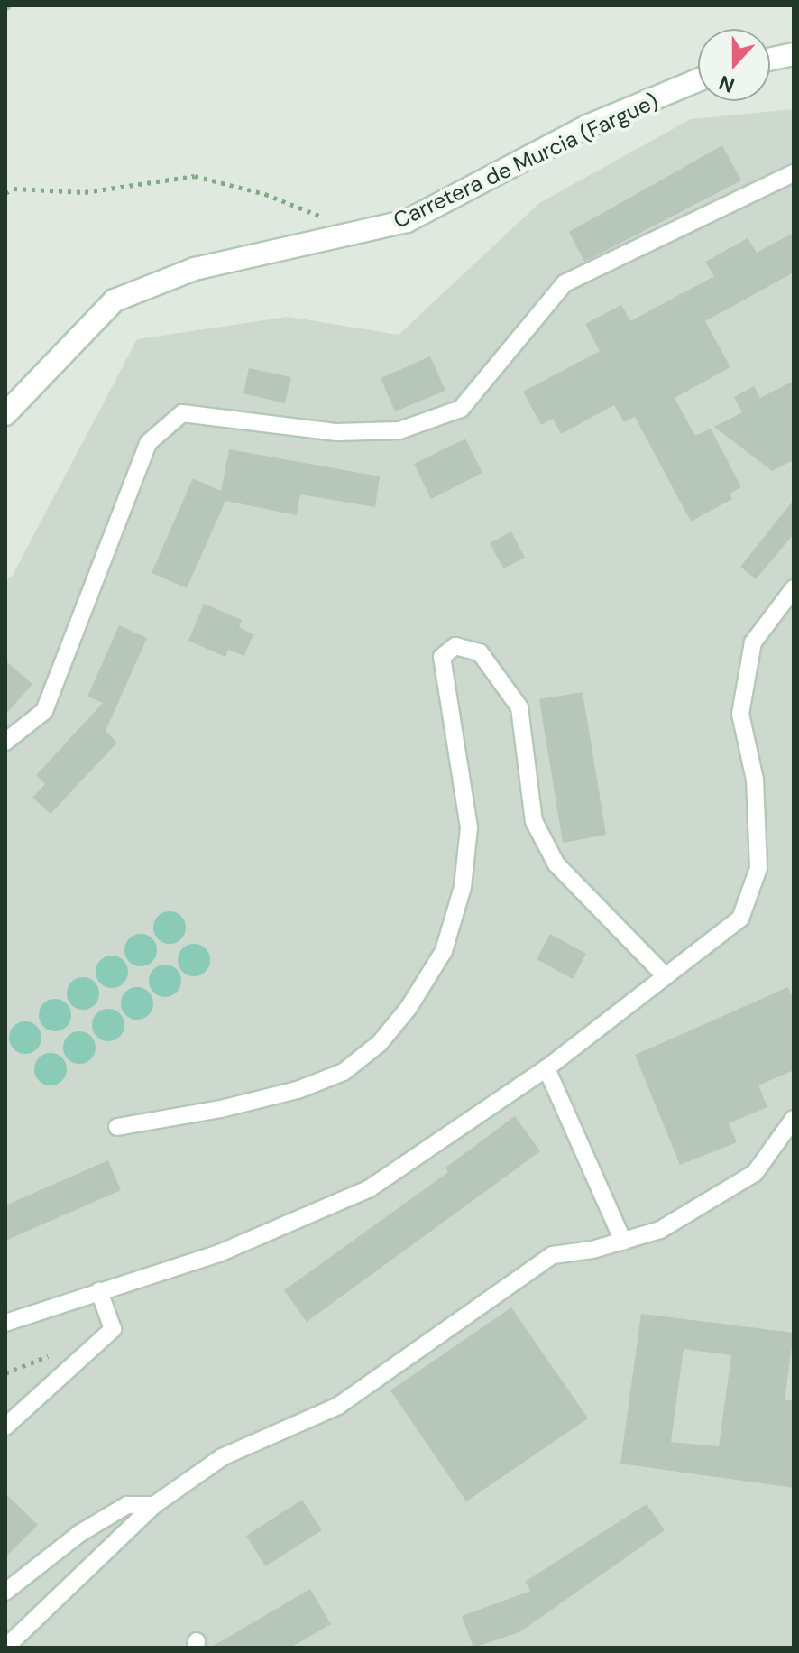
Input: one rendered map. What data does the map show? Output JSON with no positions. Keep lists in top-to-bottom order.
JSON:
{
  "streets": {
    "main road": ["Carretera de Murcia (Fargue)"]
  },
  "north": "bottom"
}
